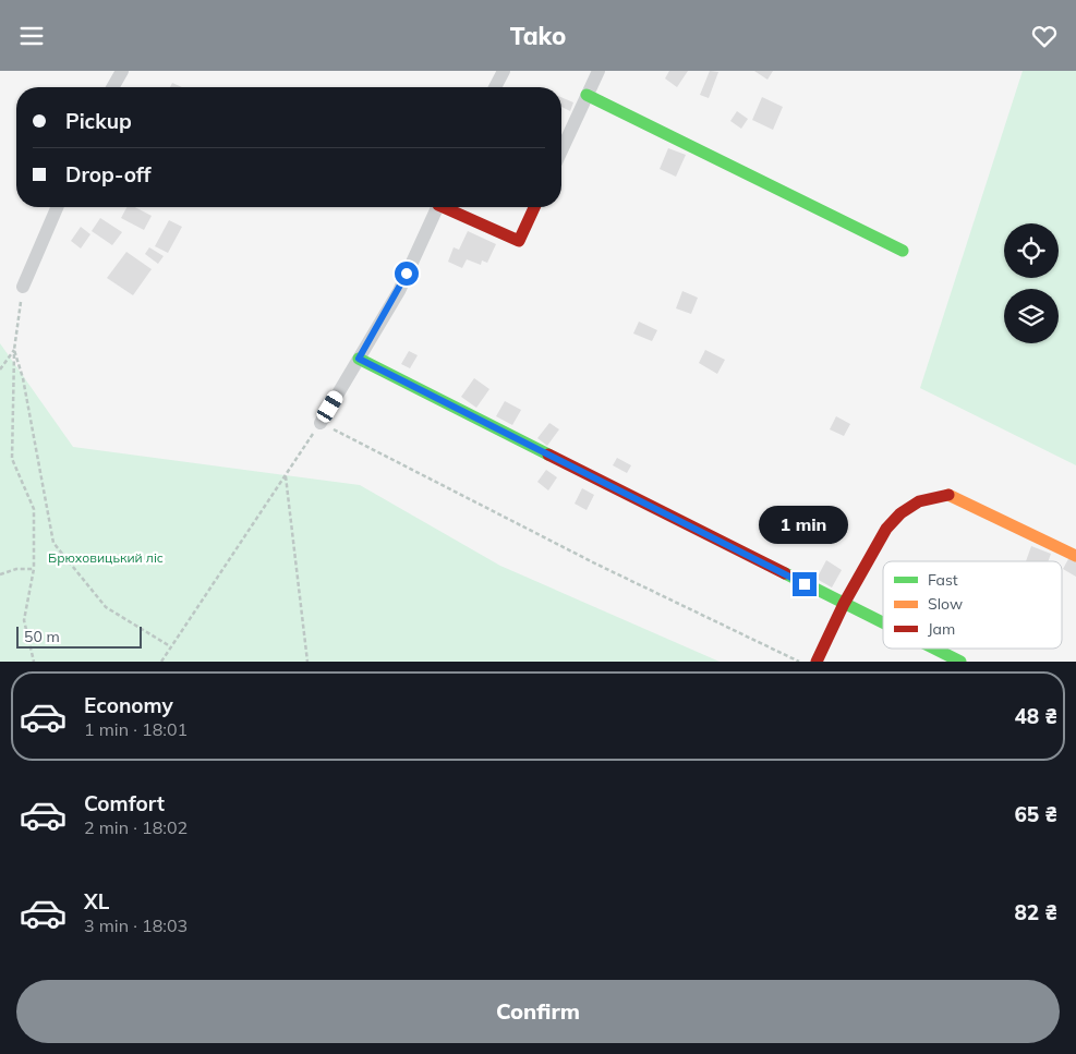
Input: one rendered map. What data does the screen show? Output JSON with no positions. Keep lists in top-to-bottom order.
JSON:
{
  "parks": ["Брюховицький ліс"],
  "legend": ["Fast", "Slow", "Jam"],
  "scale_bar": "50 m",
  "page": {
    "header": "Tako",
    "banner": ["Pickup", "Drop-off"],
    "bubble": "1 min",
    "scale": "50 m",
    "list": [
      {
        "name": "Economy",
        "note": "1 min · 18:01",
        "value": "48 ₴"
      },
      {
        "name": "Comfort",
        "note": "2 min · 18:02",
        "value": "65 ₴"
      },
      {
        "name": "XL",
        "note": "3 min · 18:03",
        "value": "82 ₴"
      }
    ],
    "buttons": "Confirm"
  }
}
